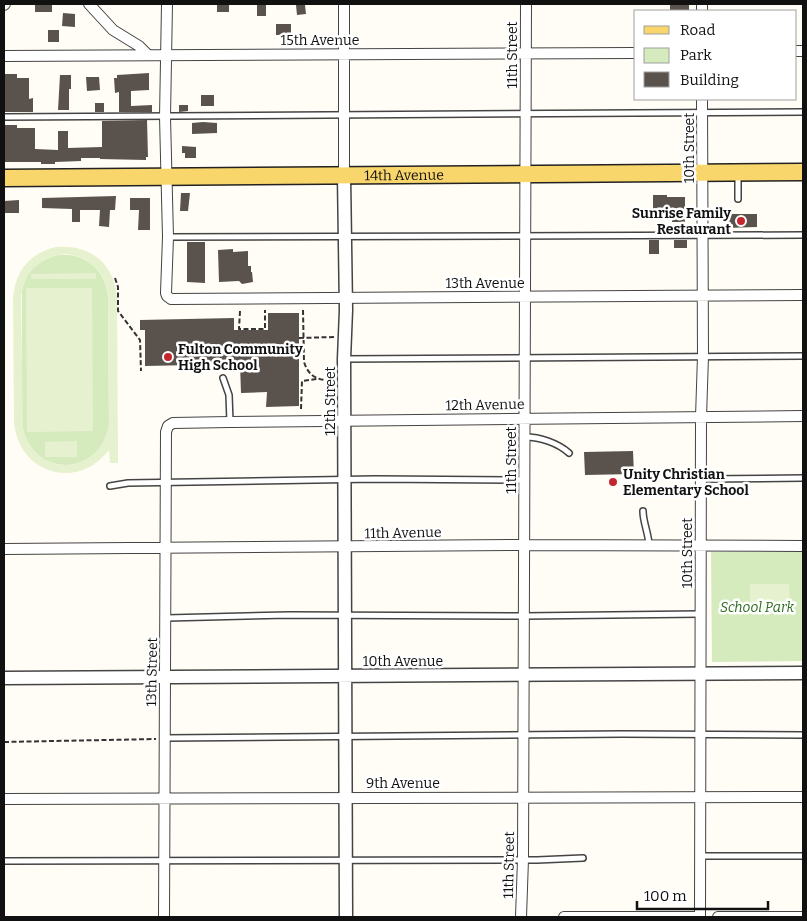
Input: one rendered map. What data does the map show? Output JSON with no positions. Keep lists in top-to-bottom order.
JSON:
{
  "streets": {
    "main road": ["14th Avenue"],
    "street": [
      "15th Avenue",
      "11th Street",
      "10th Street",
      "13th Avenue",
      "12th Street",
      "12th Avenue",
      "11th Avenue",
      "10th Avenue",
      "13th Street",
      "9th Avenue"
    ]
  },
  "crossings": [
    ["15th Avenue", "11th Street"],
    ["15th Avenue", "12th Street"],
    ["11th Street", "14th Avenue"],
    ["11th Street", "13th Avenue"],
    ["11th Street", "12th Avenue"],
    ["11th Street", "11th Avenue"],
    ["11th Street", "10th Avenue"],
    ["11th Street", "9th Avenue"],
    ["10th Street", "14th Avenue"],
    ["10th Street", "13th Avenue"],
    ["10th Street", "12th Avenue"],
    ["10th Street", "11th Avenue"],
    ["10th Street", "10th Avenue"],
    ["10th Street", "9th Avenue"],
    ["14th Avenue", "12th Street"],
    ["13th Avenue", "12th Street"],
    ["12th Street", "12th Avenue"],
    ["12th Street", "11th Avenue"],
    ["12th Street", "10th Avenue"],
    ["12th Street", "9th Avenue"],
    ["12th Avenue", "13th Street"],
    ["11th Avenue", "13th Street"],
    ["10th Avenue", "13th Street"],
    ["13th Street", "9th Avenue"]
  ],
  "parks": ["School Park"],
  "places": ["Sunrise Family Restaurant", "Fulton Community High School", "Unity Christian Elementary School"],
  "legend": ["Road", "Park", "Building"],
  "scale_bar": "100 m"
}
